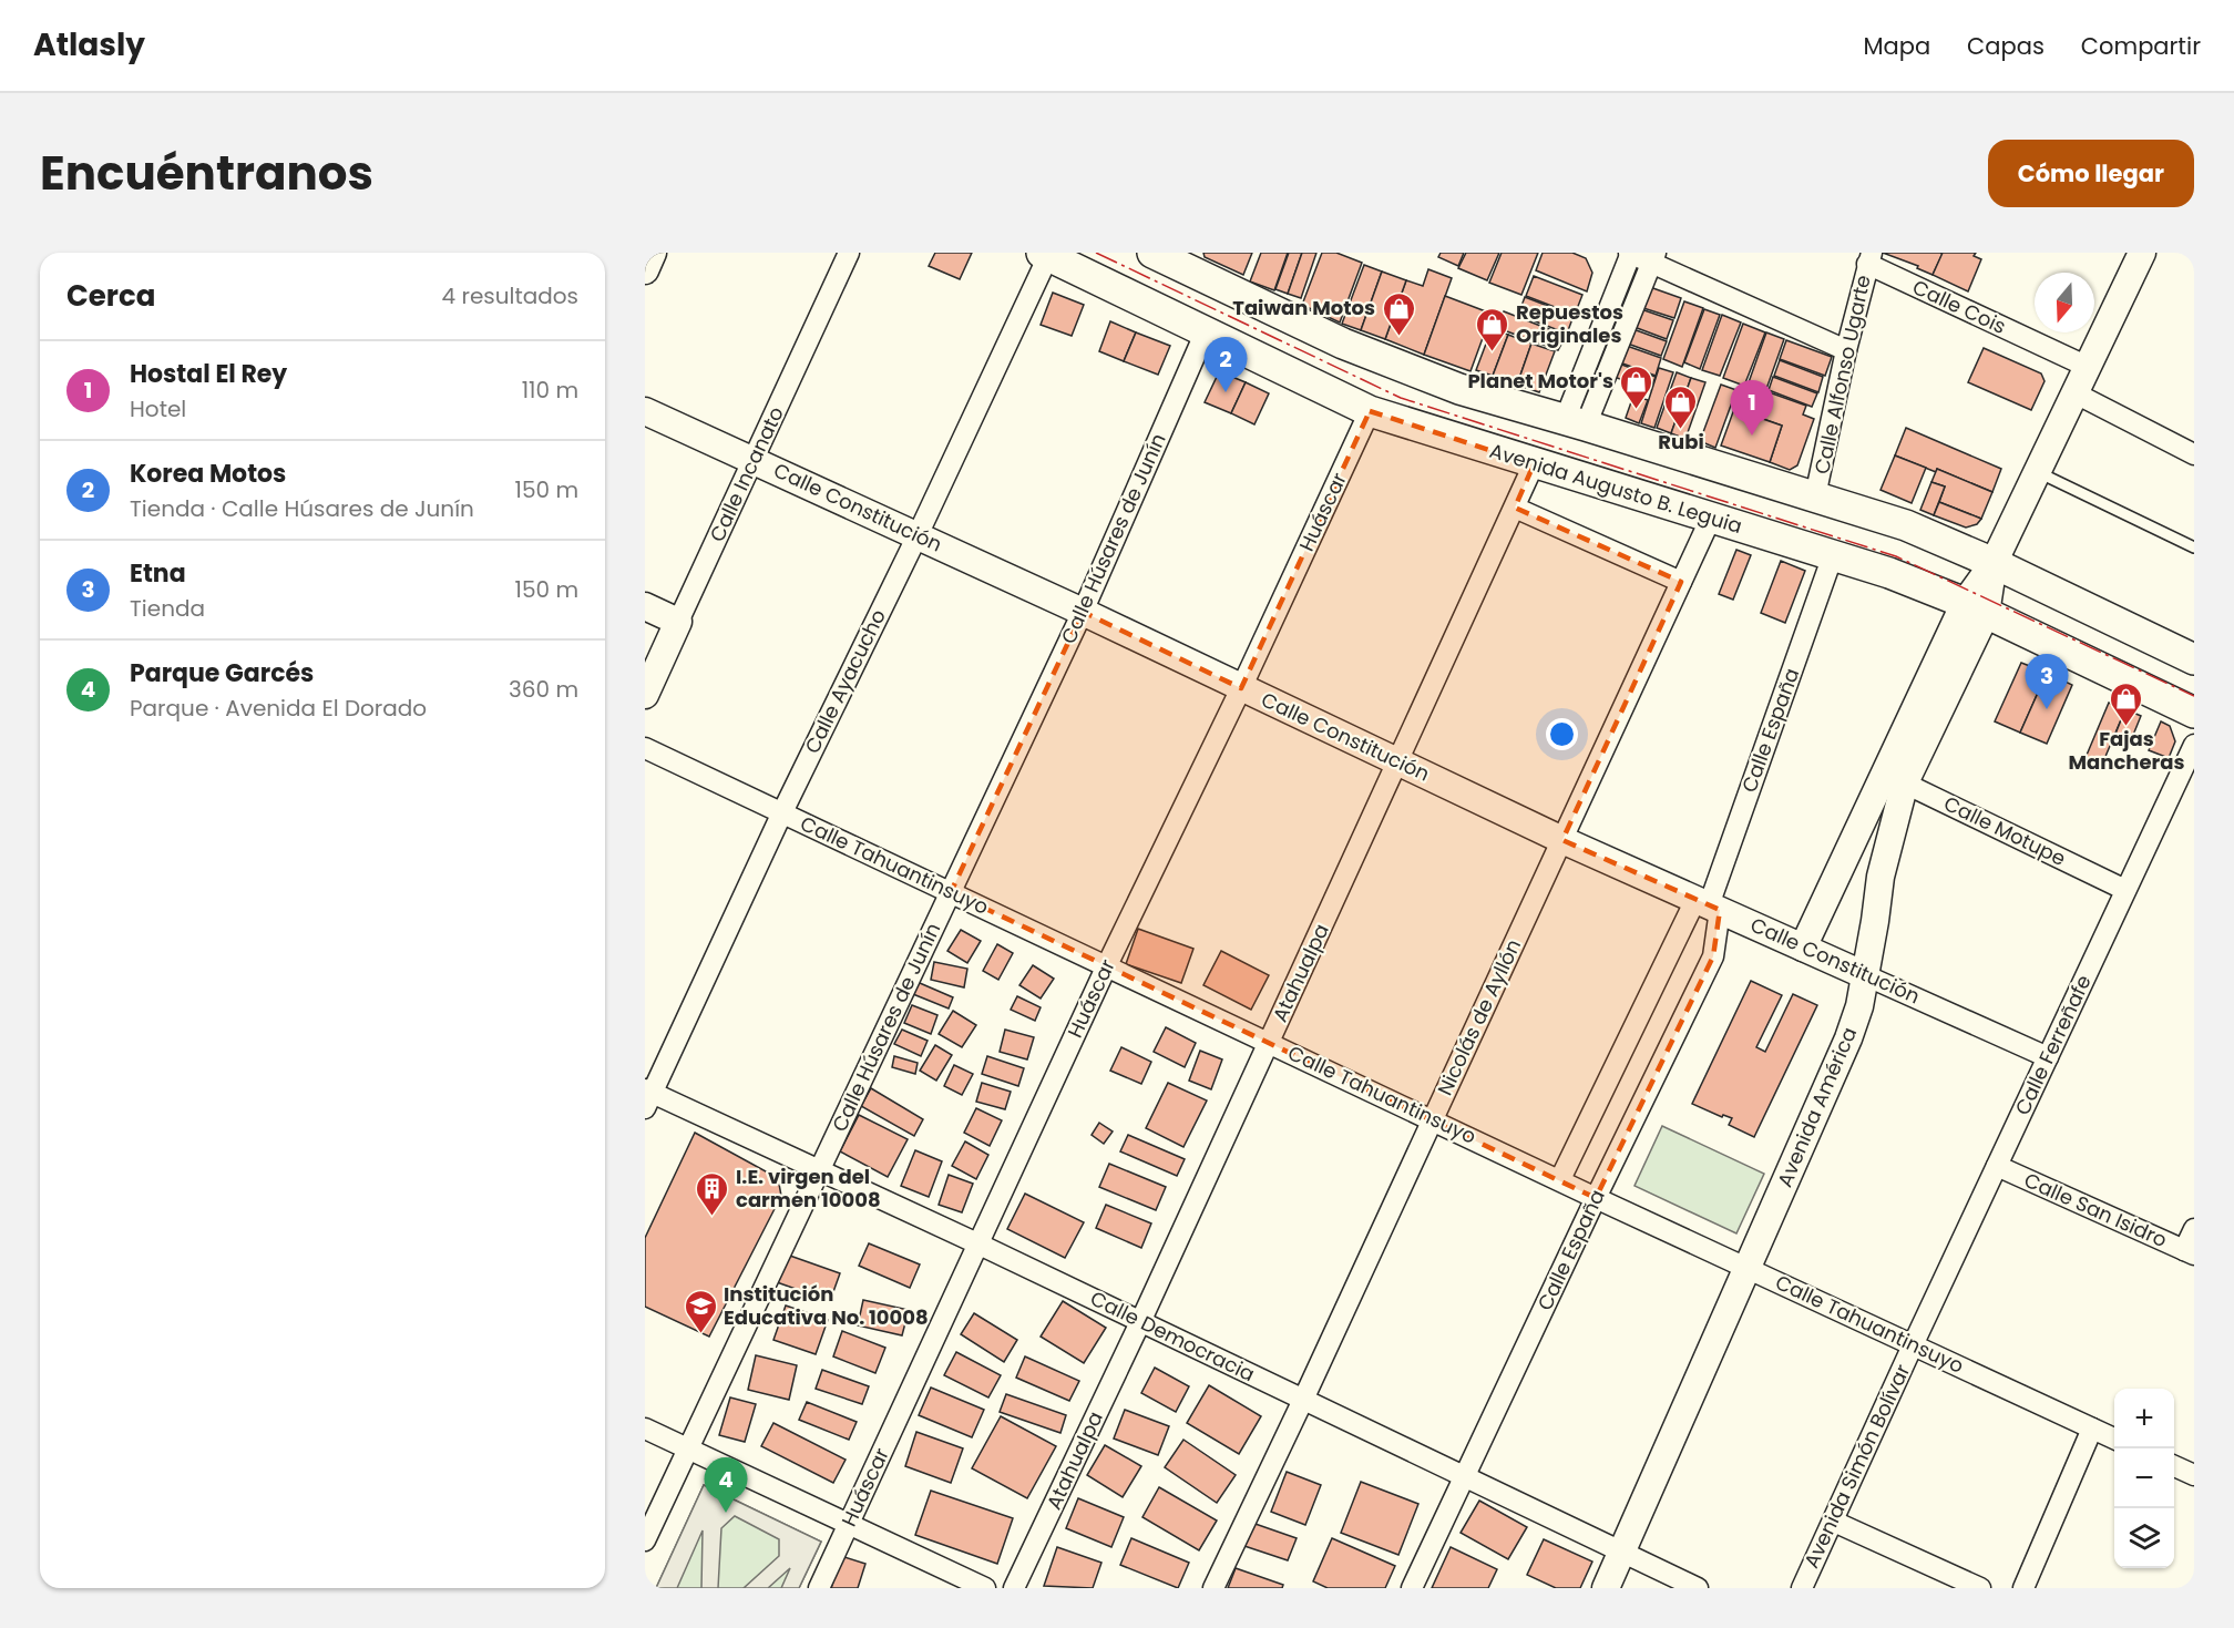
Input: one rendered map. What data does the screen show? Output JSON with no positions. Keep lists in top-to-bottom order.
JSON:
{
  "streets": {
    "main road": ["Avenida Augusto B. Leguia"],
    "street": [
      "Calle Cois",
      "Calle Alfonso Ugarte",
      "Calle Incanato",
      "Calle Constitución",
      "Huáscar",
      "Calle Húsares de Junín",
      "Calle Ayacucho",
      "Calle España",
      "Calle Motupe",
      "Calle Tahuantinsuyo",
      "Atahualpa",
      "Nicolás de Ayllón",
      "Calle Ferreñafe",
      "Avenida América",
      "Calle San Isidro",
      "Calle Democracia",
      "Avenida Simón Bolívar"
    ]
  },
  "crossings": [
    ["Calle Cois", "Calle Alfonso Ugarte"],
    ["Calle Cois", "Avenida América"],
    ["Calle Incanato", "Calle Constitución"],
    ["Avenida Augusto B. Leguia", "Huáscar"],
    ["Avenida Augusto B. Leguia", "Calle Húsares de Junín"],
    ["Avenida Augusto B. Leguia", "Calle Ayacucho"],
    ["Avenida Augusto B. Leguia", "Calle España"],
    ["Avenida Augusto B. Leguia", "Atahualpa"],
    ["Avenida Augusto B. Leguia", "Nicolás de Ayllón"],
    ["Avenida Augusto B. Leguia", "Avenida América"],
    ["Calle Constitución", "Huáscar"],
    ["Calle Constitución", "Calle Húsares de Junín"],
    ["Calle Constitución", "Calle Ayacucho"],
    ["Calle Constitución", "Calle España"],
    ["Calle Constitución", "Atahualpa"],
    ["Calle Constitución", "Nicolás de Ayllón"],
    ["Calle Constitución", "Calle Ferreñafe"],
    ["Calle Constitución", "Avenida América"],
    ["Huáscar", "Calle Tahuantinsuyo"],
    ["Huáscar", "Calle Democracia"],
    ["Calle Húsares de Junín", "Calle Tahuantinsuyo"],
    ["Calle Húsares de Junín", "Calle Democracia"],
    ["Calle Ayacucho", "Calle Tahuantinsuyo"],
    ["Calle Ayacucho", "Calle Democracia"],
    ["Calle España", "Calle Tahuantinsuyo"],
    ["Calle España", "Calle Democracia"],
    ["Calle Motupe", "Calle Ferreñafe"],
    ["Calle Motupe", "Avenida América"],
    ["Calle Tahuantinsuyo", "Atahualpa"],
    ["Calle Tahuantinsuyo", "Nicolás de Ayllón"],
    ["Calle Tahuantinsuyo", "Calle Ferreñafe"],
    ["Calle Tahuantinsuyo", "Avenida América"],
    ["Calle Tahuantinsuyo", "Avenida Simón Bolívar"],
    ["Atahualpa", "Calle Democracia"],
    ["Nicolás de Ayllón", "Calle Democracia"],
    ["Calle Ferreñafe", "Calle San Isidro"],
    ["Calle Ferreñafe", "Avenida Simón Bolívar"],
    ["Avenida América", "Calle Democracia"]
  ],
  "places": {
    "shop": [
      "Taiwan Motos",
      "Repuestos Originales",
      "Planet Motor's",
      "Rubi",
      "Fajas Mancheras"
    ],
    "building": ["I.E. virgen del carmen 10008"],
    "school or university": ["Institución Educativa No. 10008"]
  },
  "north": "bottom",
  "page": {
    "header": "Atlasly",
    "nav": ["Mapa", "Capas", "Compartir"],
    "title": "Encuéntranos",
    "buttons": "Cómo llegar",
    "heading": ["Cerca", "4 resultados"],
    "pins": [
      "2",
      "1",
      "3",
      "4"
    ],
    "list": [
      {
        "mark": "1",
        "name": "Hostal El Rey",
        "note": "Hotel",
        "value": "110 m"
      },
      {
        "mark": "2",
        "name": "Korea Motos",
        "note": "Tienda · Calle Húsares de Junín",
        "value": "150 m"
      },
      {
        "mark": "3",
        "name": "Etna",
        "note": "Tienda",
        "value": "150 m"
      },
      {
        "mark": "4",
        "name": "Parque Garcés",
        "note": "Parque · Avenida El Dorado",
        "value": "360 m"
      }
    ],
    "map_buttons": ["+", "−"]
  }
}
